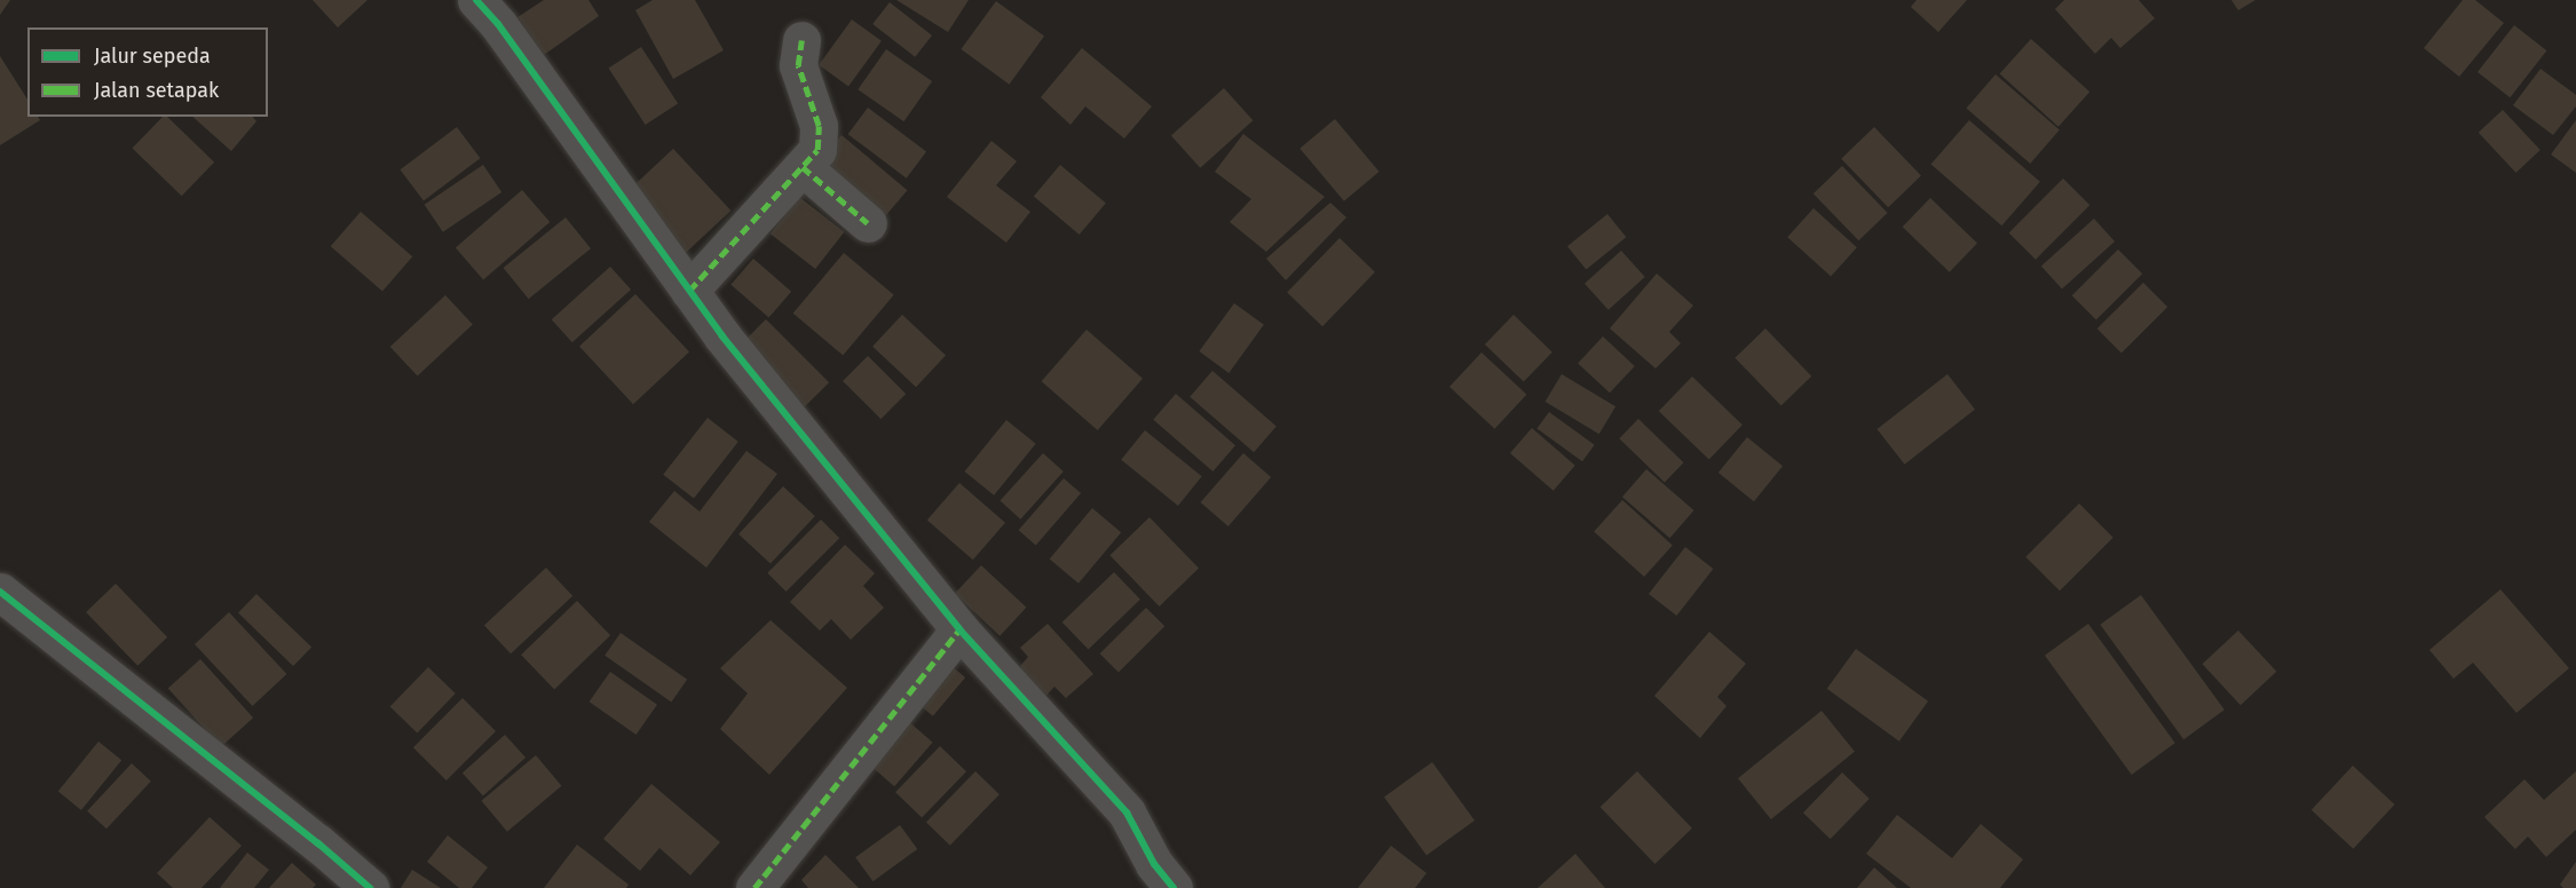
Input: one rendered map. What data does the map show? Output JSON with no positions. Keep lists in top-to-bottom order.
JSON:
{
  "legend": ["Jalur sepeda", "Jalan setapak"]
}
